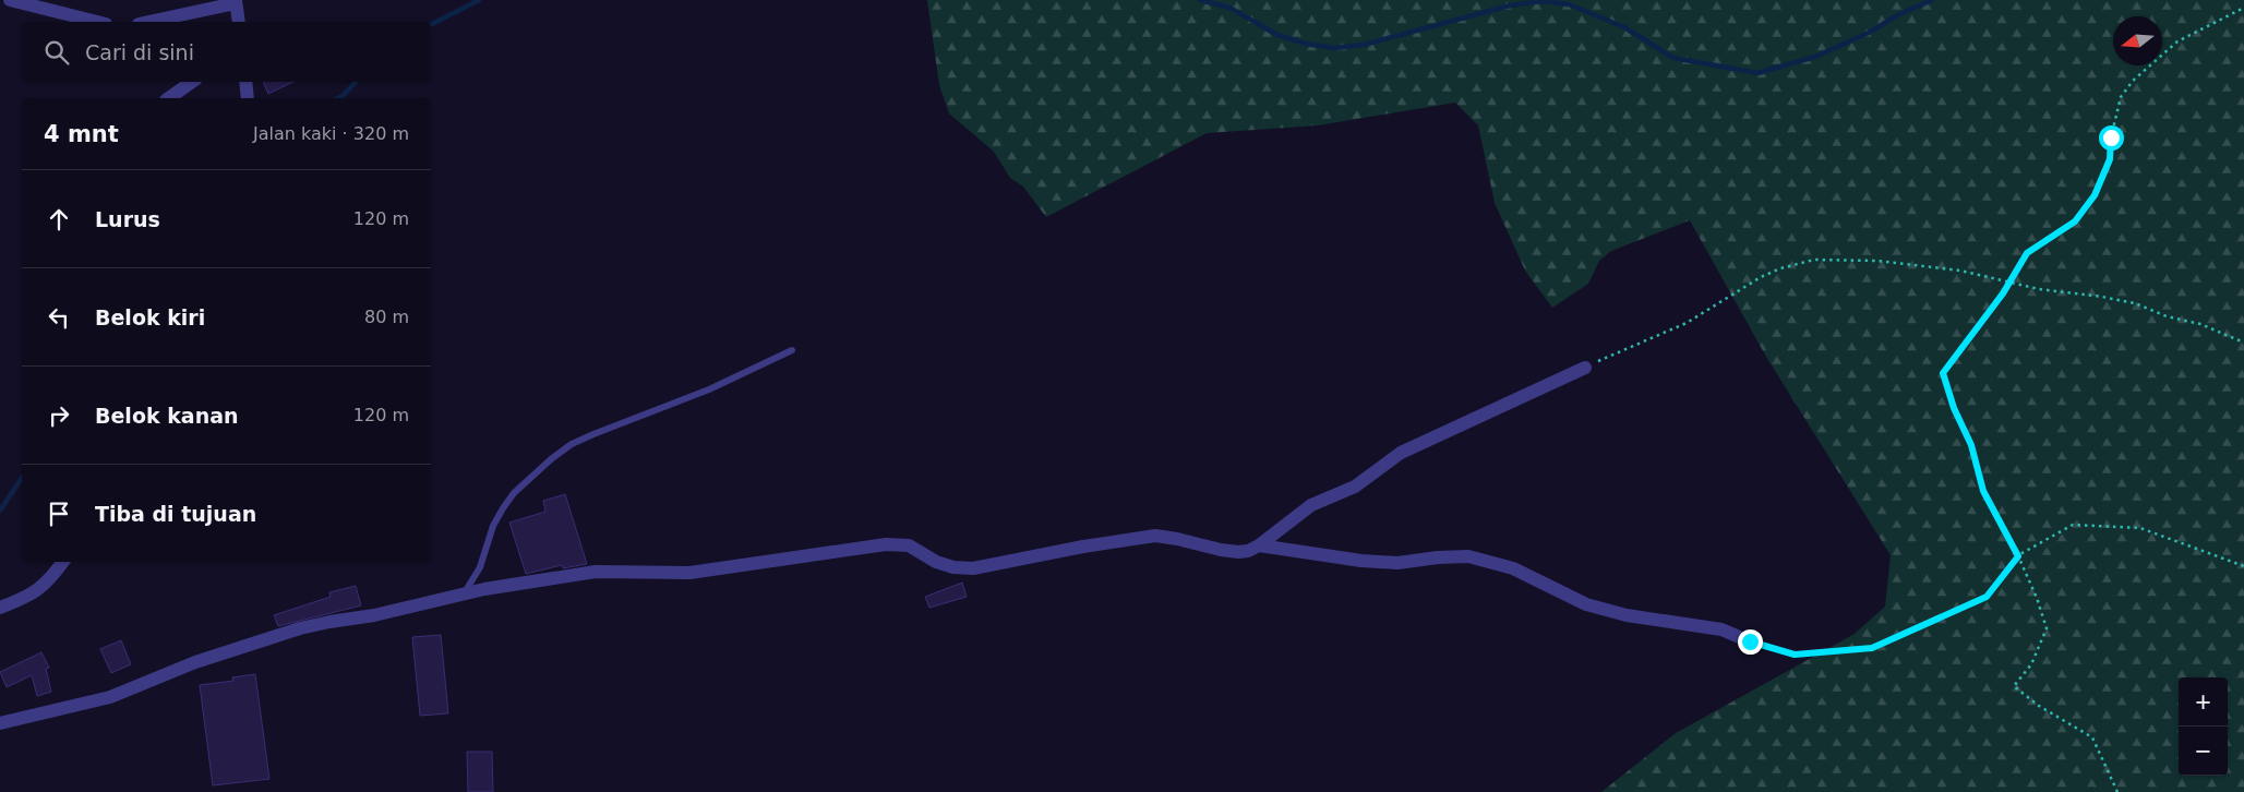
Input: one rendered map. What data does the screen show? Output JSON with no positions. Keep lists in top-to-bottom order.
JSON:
{
  "north": "left",
  "page": {
    "search": "Cari di sini",
    "heading": ["4 mnt", "Jalan kaki · 320 m"],
    "list": [
      ["Lurus", "120 m"],
      ["Belok kiri", "80 m"],
      ["Belok kanan", "120 m"],
      "Tiba di tujuan"
    ],
    "map_buttons": ["+", "−"]
  }
}
